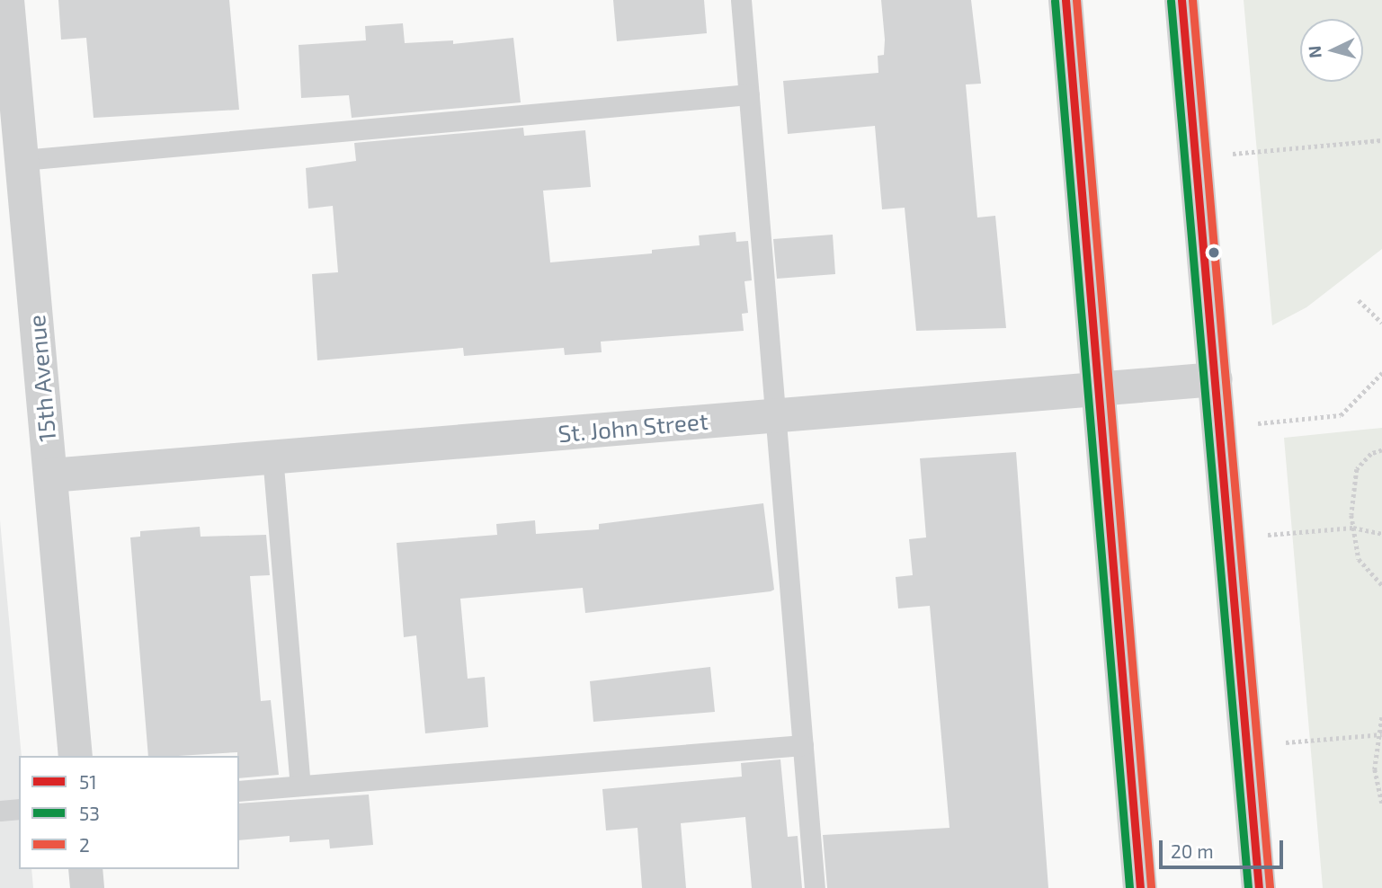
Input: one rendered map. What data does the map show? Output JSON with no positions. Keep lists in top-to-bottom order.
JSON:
{
  "streets": {
    "street": ["15th Avenue", "St. John Street"]
  },
  "crossings": [
    ["15th Avenue", "St. John Street"]
  ],
  "lines": ["transit line 51", "transit line 2", "transit line 53"],
  "legend": ["51", "53", "2"],
  "scale_bar": "20 m",
  "north": "left"
}
